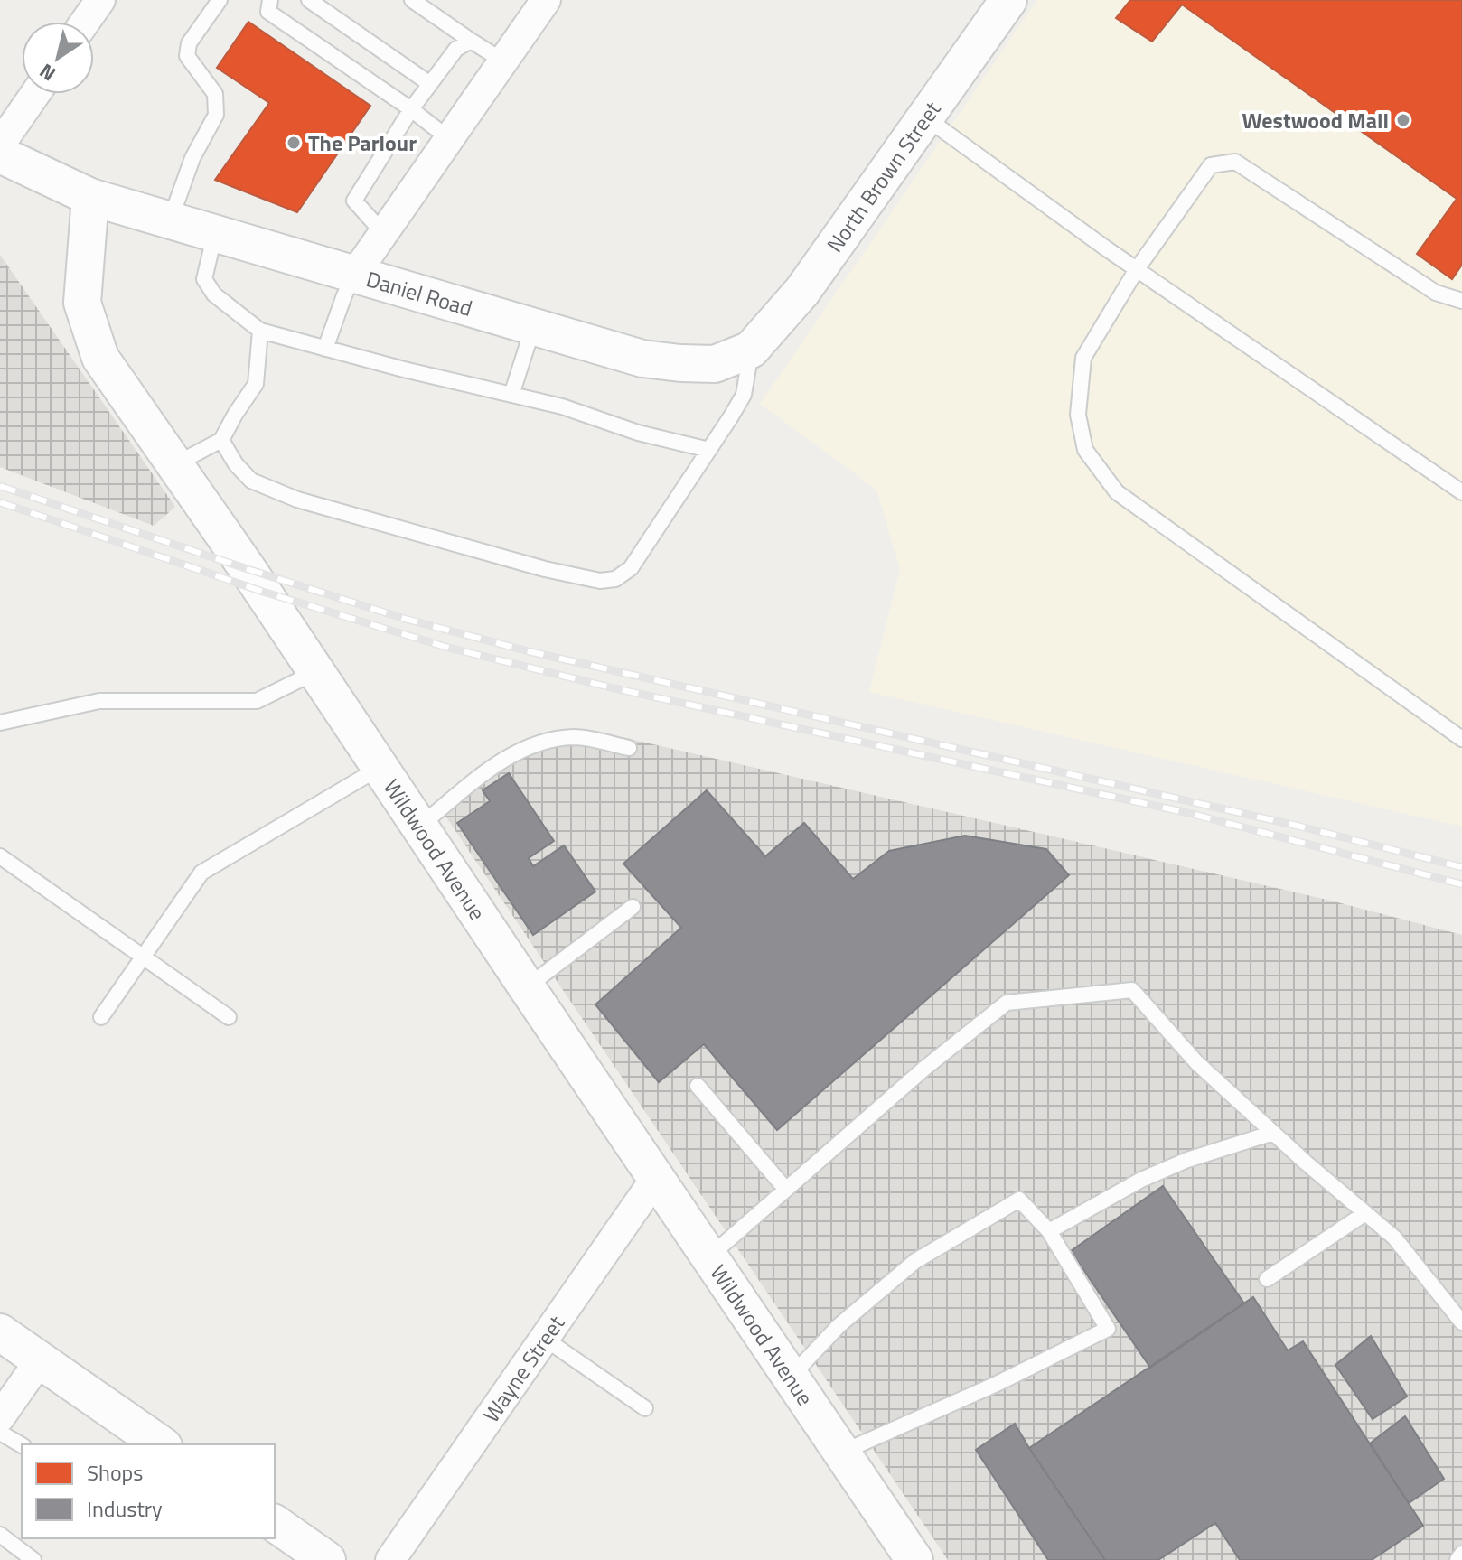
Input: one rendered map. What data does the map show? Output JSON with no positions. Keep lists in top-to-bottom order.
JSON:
{
  "streets": {
    "street": [
      "North Brown Street",
      "Daniel Road",
      "Wildwood Avenue",
      "Wayne Street"
    ]
  },
  "crossings": [
    ["North Brown Street", "Daniel Road"],
    ["Daniel Road", "Wildwood Avenue"],
    ["Wildwood Avenue", "Wayne Street"]
  ],
  "places": ["Westwood Mall", "The Parlour"],
  "legend": ["Shops", "Industry"],
  "north": "bottom left"
}
